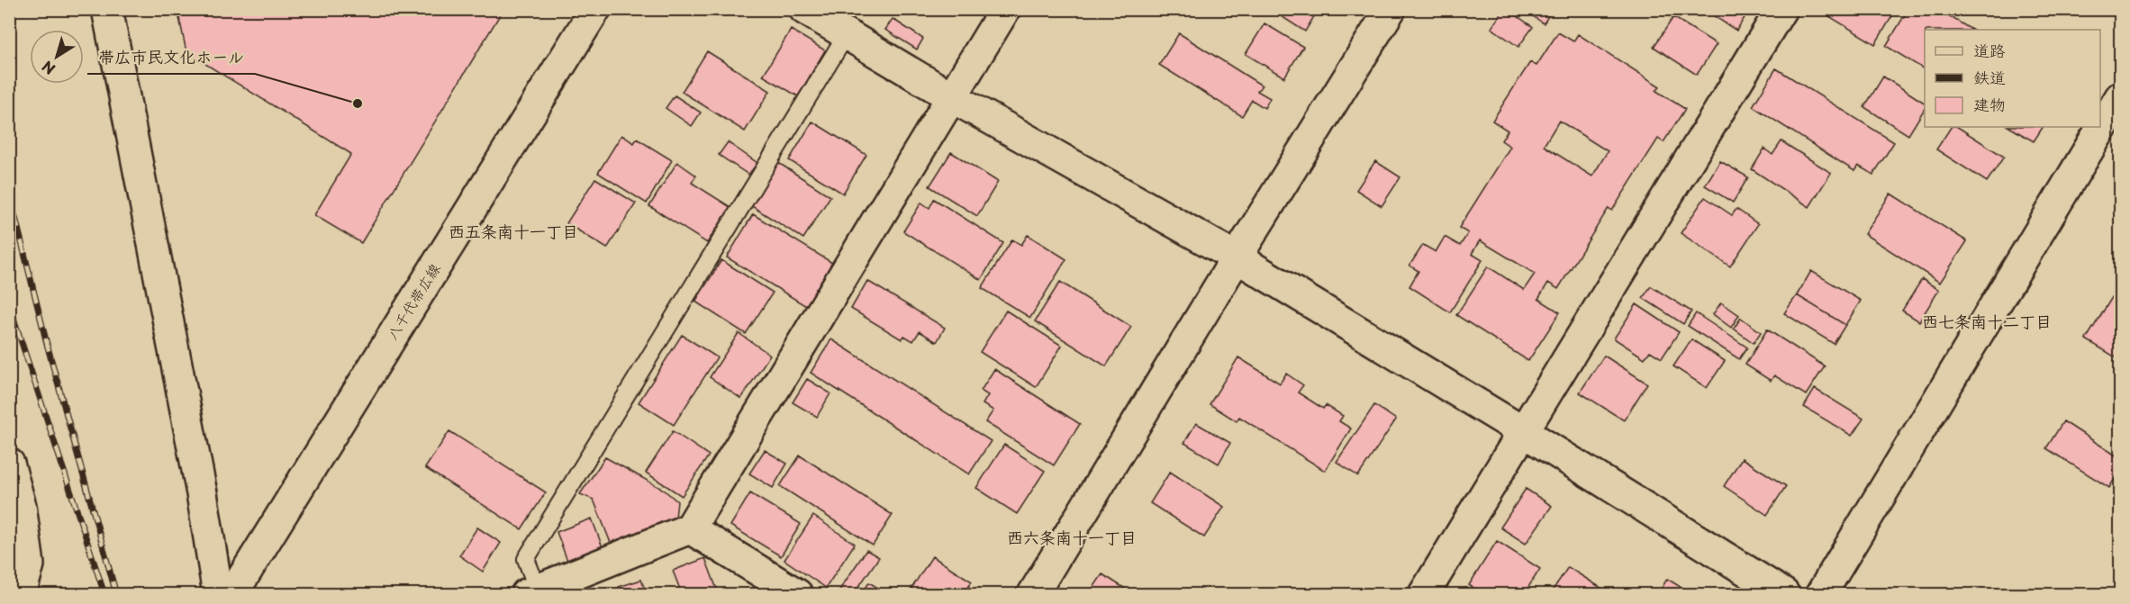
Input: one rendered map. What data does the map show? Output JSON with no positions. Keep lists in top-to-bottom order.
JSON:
{
  "streets": {
    "street": ["八千代帯広線"]
  },
  "districts": ["西五条南十一丁目", "西七条南十二丁目", "西六条南十一丁目"],
  "places": ["帯広市民文化ホール"],
  "legend": ["道路", "鉄道", "建物"],
  "north": "bottom left"
}
